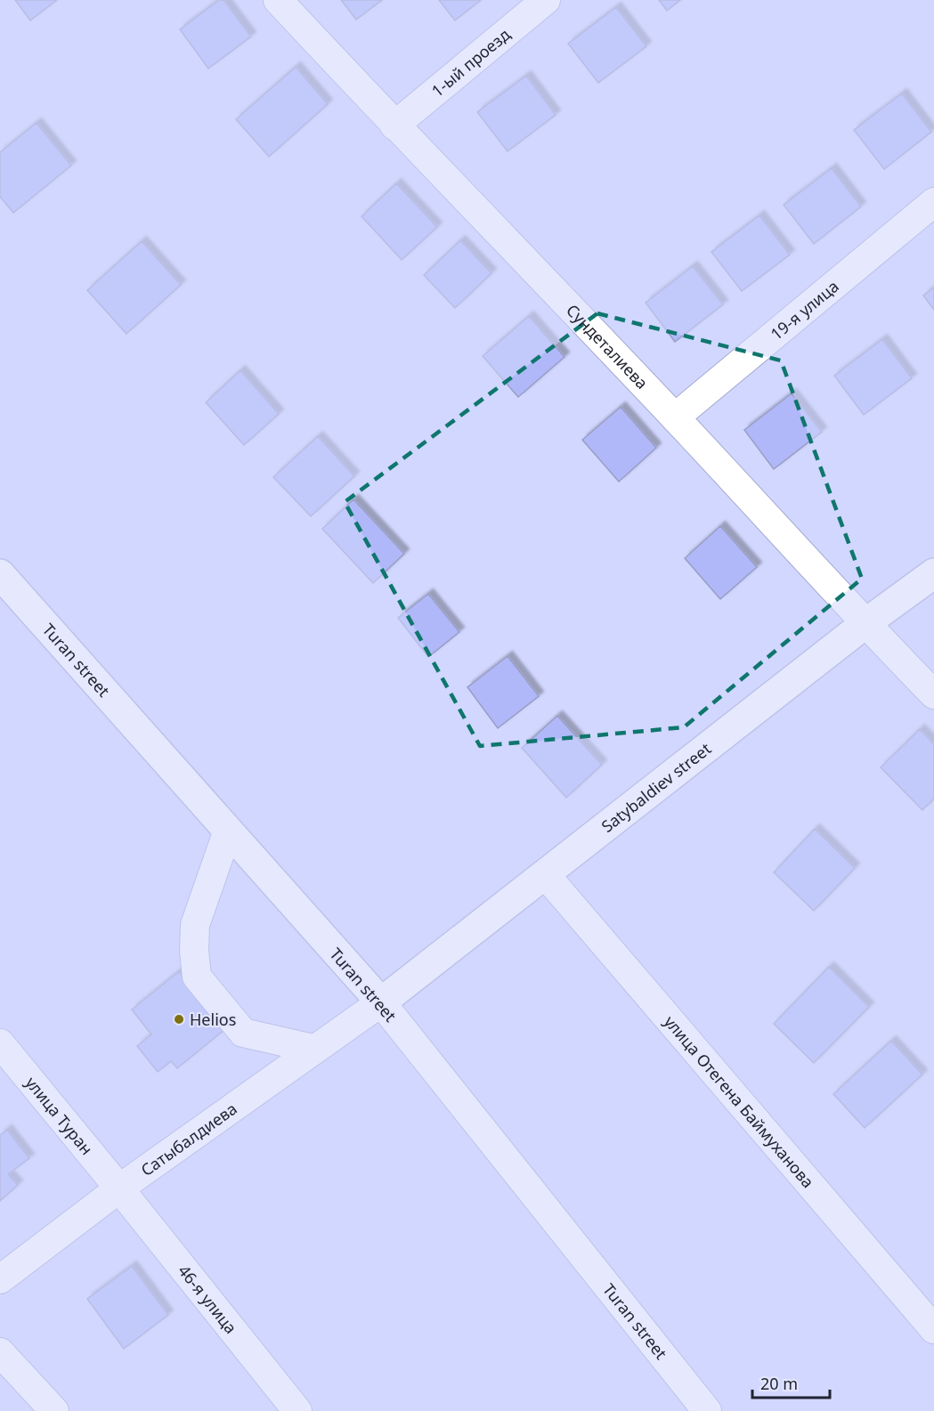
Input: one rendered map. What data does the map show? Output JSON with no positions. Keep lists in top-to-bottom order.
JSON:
{
  "streets": {
    "main road": ["Turan street", "Satybaldiev street"],
    "street": [
      "1-ый проезд",
      "19-я улица",
      "Сундеталиева",
      "улица Отегена Баймуханова",
      "улица Туран",
      "Сатыбалдиева",
      "46-я улица"
    ]
  },
  "crossings": [
    ["1-ый проезд", "Сундеталиева"],
    ["19-я улица", "Сундеталиева"],
    ["Сундеталиева", "Satybaldiev street"],
    ["Turan street", "Satybaldiev street"],
    ["Turan street", "Сатыбалдиева"],
    ["Satybaldiev street", "улица Отегена Баймуханова"],
    ["Satybaldiev street", "Сатыбалдиева"],
    ["улица Туран", "Сатыбалдиева"],
    ["улица Туран", "46-я улица"],
    ["Сатыбалдиева", "46-я улица"]
  ],
  "places": ["Helios"],
  "scale_bar": "20 m"
}
